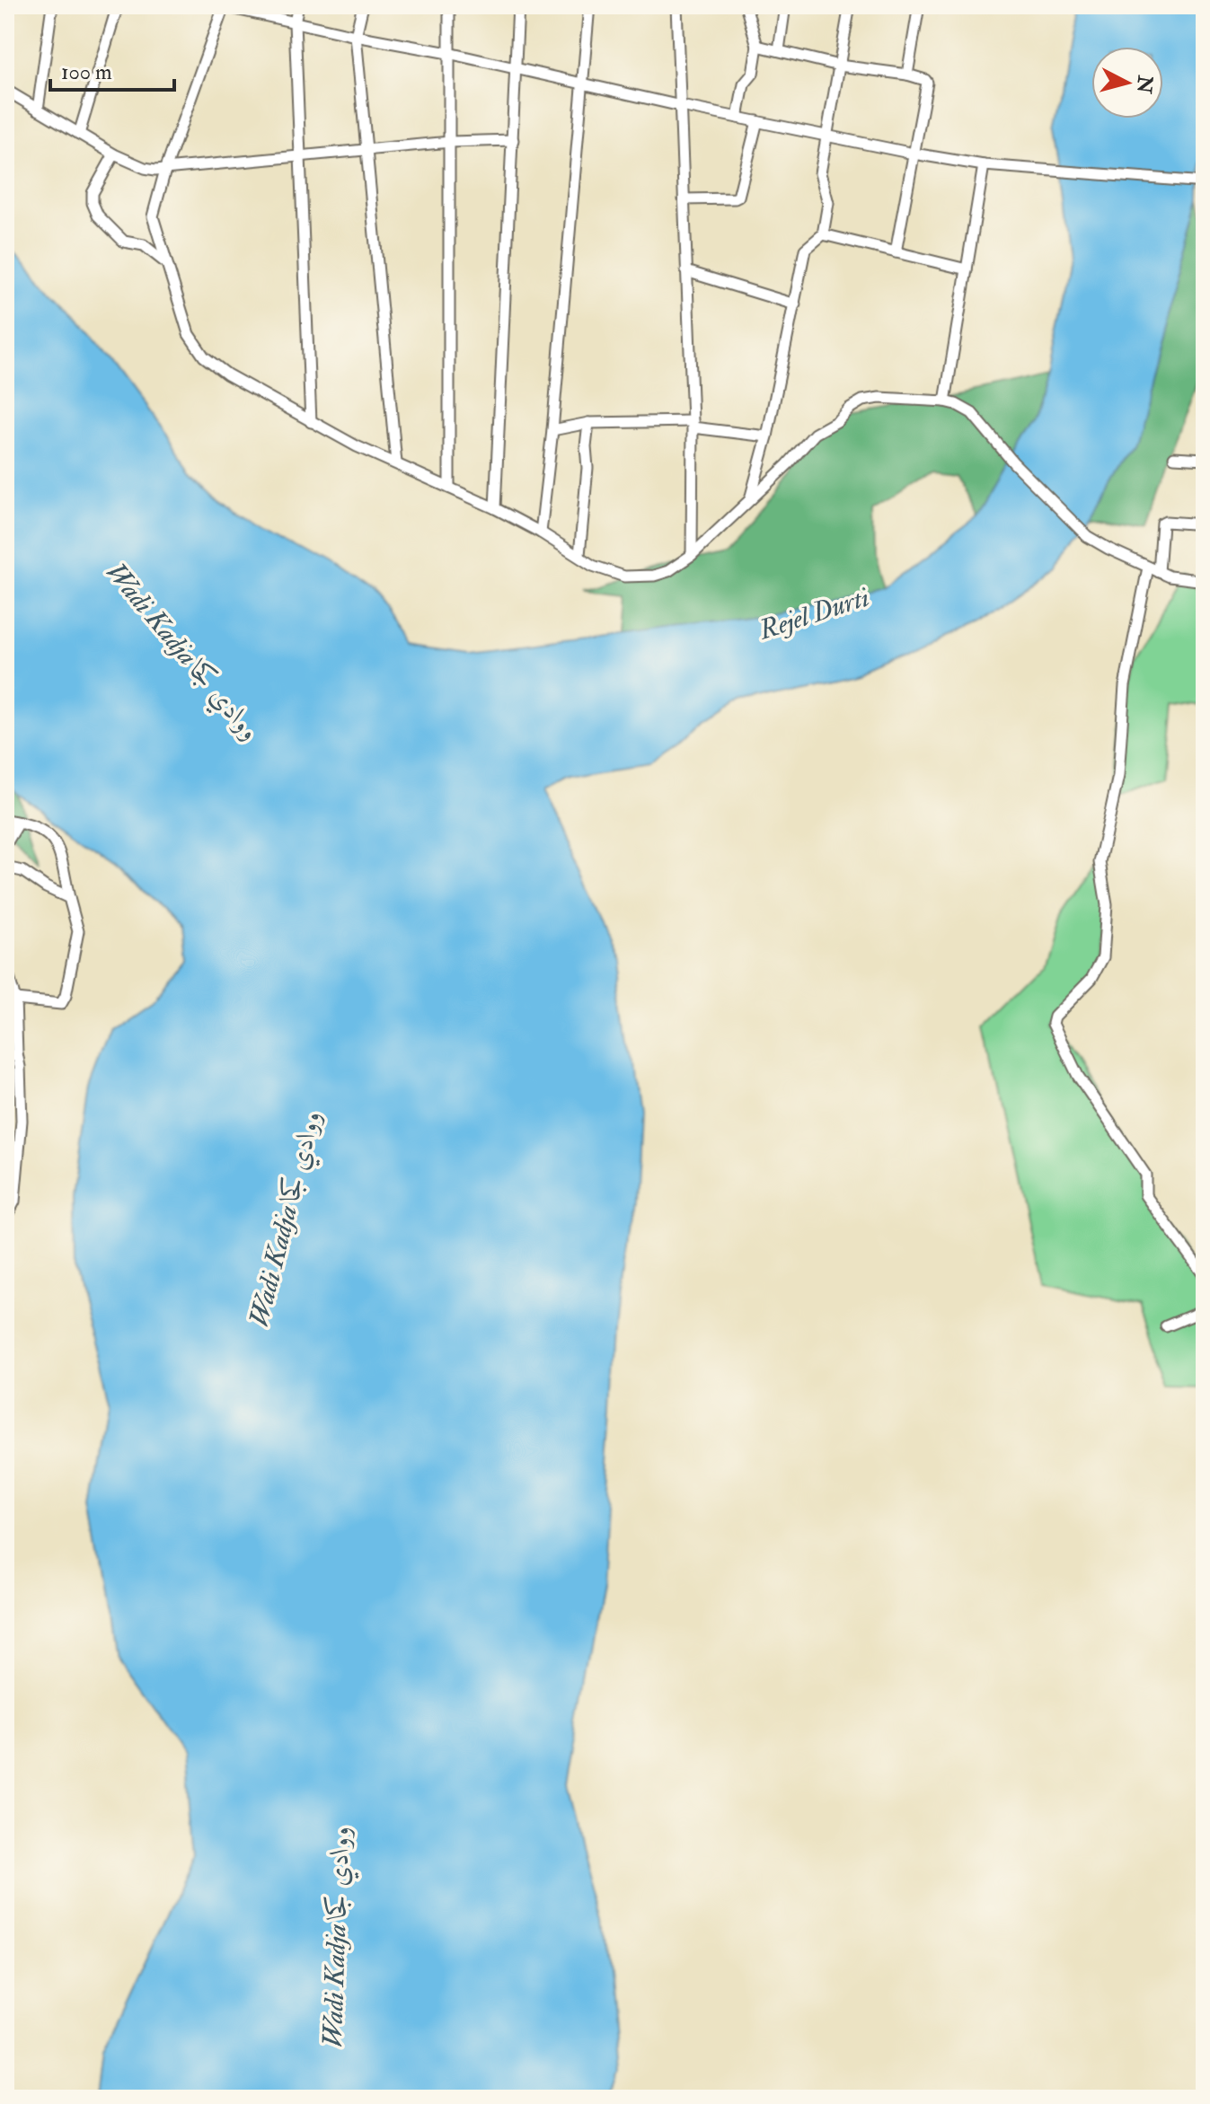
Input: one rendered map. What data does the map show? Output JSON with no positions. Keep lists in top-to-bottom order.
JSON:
{
  "water": ["Rejel Durti", "Wadi Kadja ووادي كجا"],
  "scale_bar": "100 m",
  "north": "right"
}
